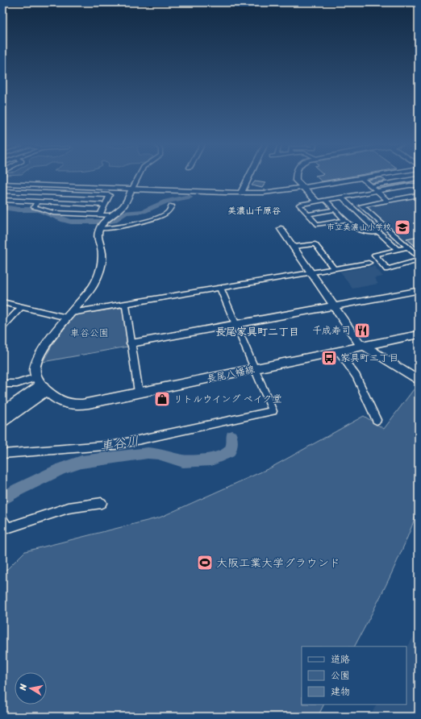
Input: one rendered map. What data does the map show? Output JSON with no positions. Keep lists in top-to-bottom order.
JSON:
{
  "streets": {
    "street": ["長尾八幡線"]
  },
  "districts": ["美濃山千原谷", "長尾家具町二丁目"],
  "water": ["車谷川"],
  "parks": ["車谷公園"],
  "places": {
    "school or university": ["市立美濃山小学校"],
    "restaurant": ["千成寿司"],
    "bus stop": ["家具町二丁目"],
    "shop": ["リトルウイング ベイク堂"],
    "sports": ["大阪工業大学グラウンド"]
  },
  "legend": ["道路", "公園", "建物"],
  "north": "left"
}
